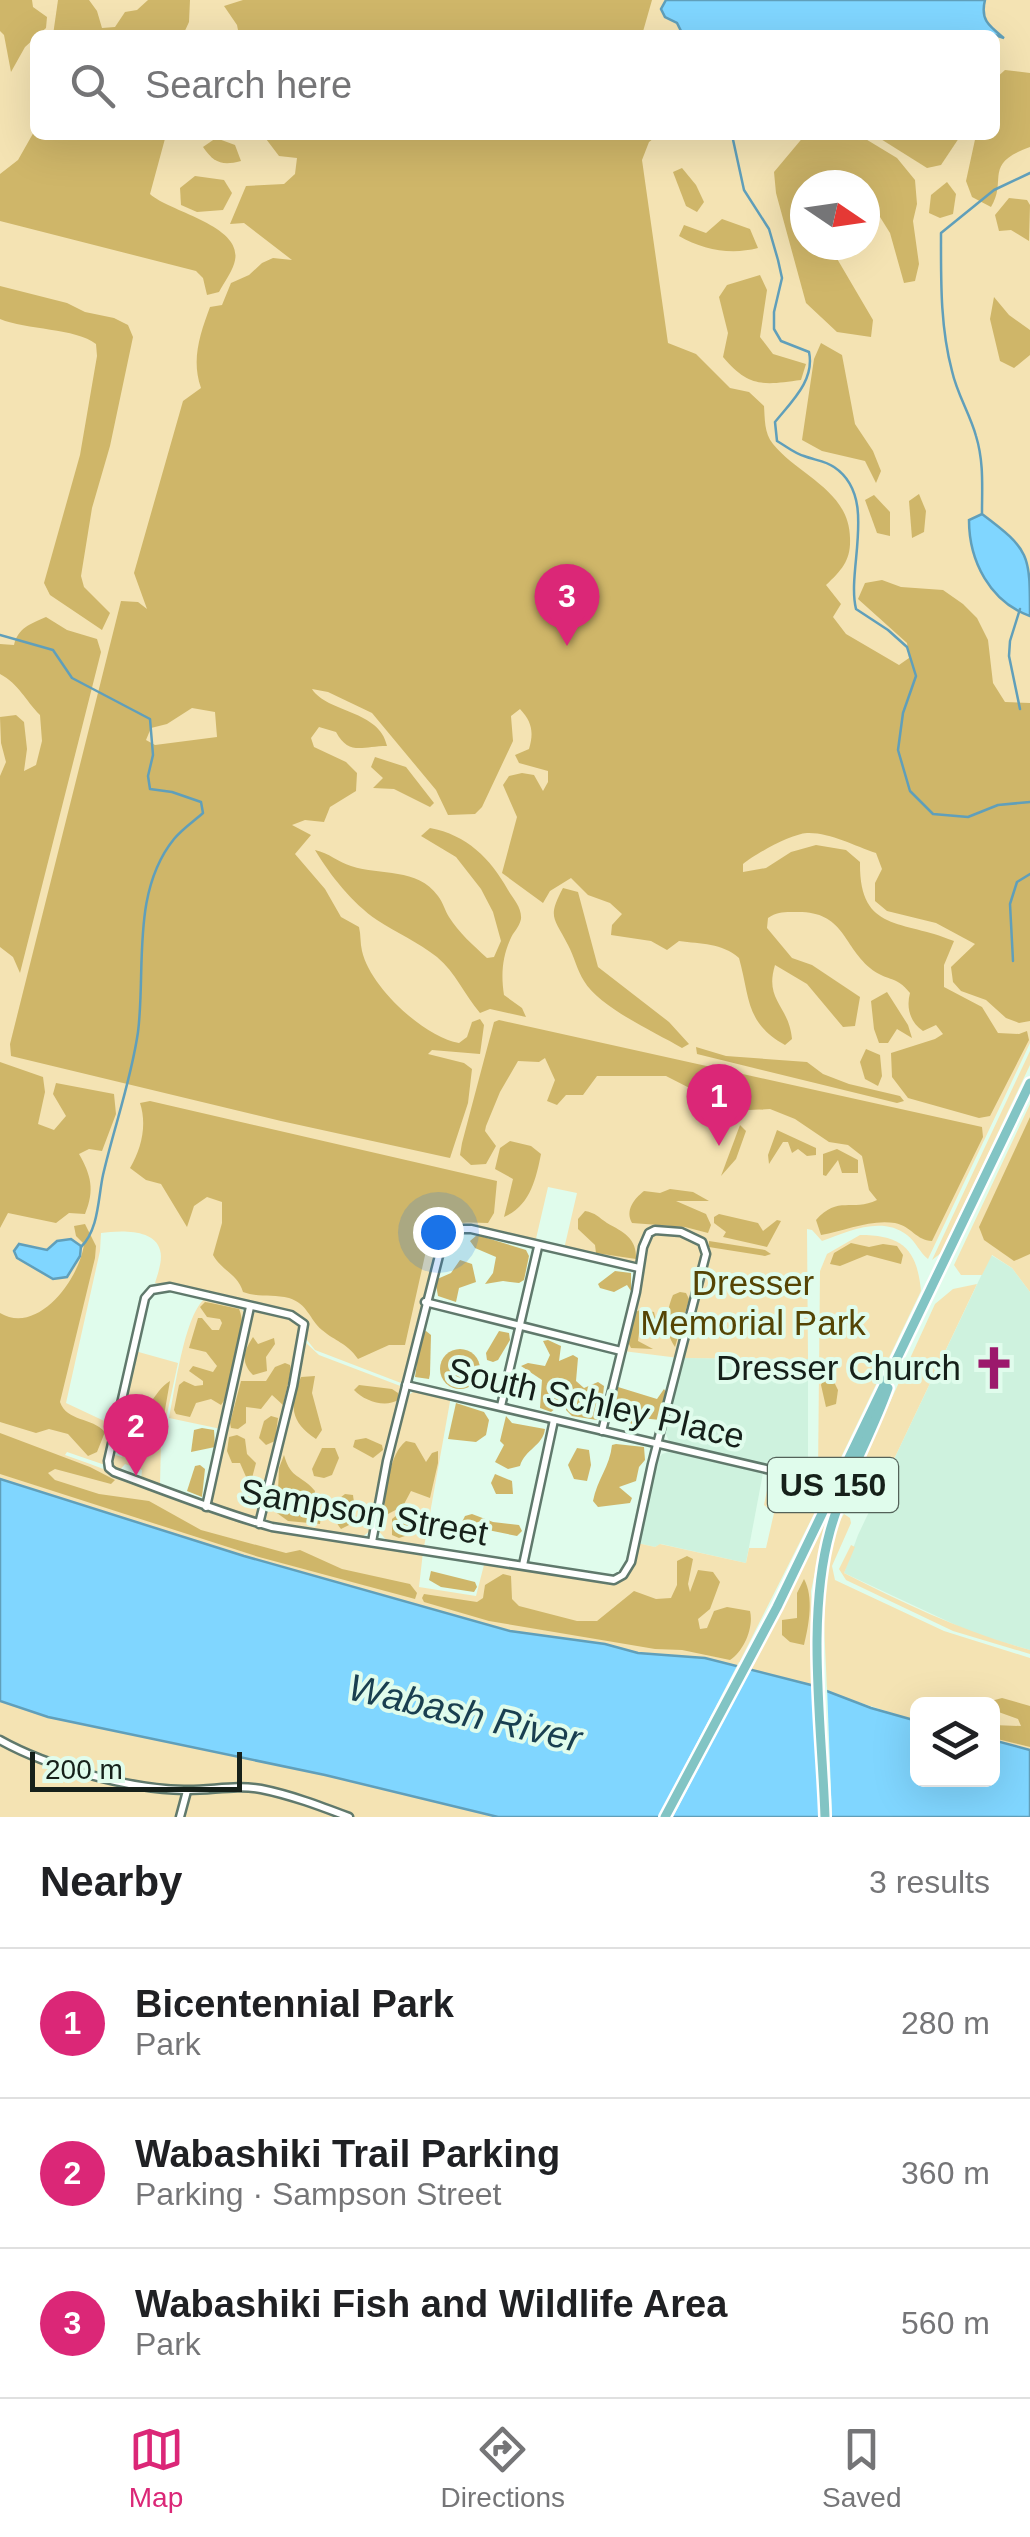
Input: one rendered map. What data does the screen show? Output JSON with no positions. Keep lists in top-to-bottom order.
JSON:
{
  "streets": {
    "main road": ["US 150"],
    "street": ["South Schley Place", "Sampson Street"]
  },
  "crossings": [
    ["South Schley Place", "US 150"],
    ["South Schley Place", "Sampson Street"]
  ],
  "water": ["Wabash River"],
  "parks": ["Dresser Memorial Park"],
  "places": {
    "church": ["Dresser Church"]
  },
  "scale_bar": "200 m",
  "north": "right",
  "page": {
    "search": "Search here",
    "pins": ["3", "1", "2"],
    "scale": "200 m",
    "heading": ["Nearby", "3 results"],
    "list": [
      {
        "mark": "1",
        "name": "Bicentennial Park",
        "note": "Park",
        "value": "280 m"
      },
      {
        "mark": "2",
        "name": "Wabashiki Trail Parking",
        "note": "Parking · Sampson Street",
        "value": "360 m"
      },
      {
        "mark": "3",
        "name": "Wabashiki Fish and Wildlife Area",
        "note": "Park",
        "value": "560 m"
      }
    ],
    "nav": ["Map", "Directions", "Saved"]
  }
}
